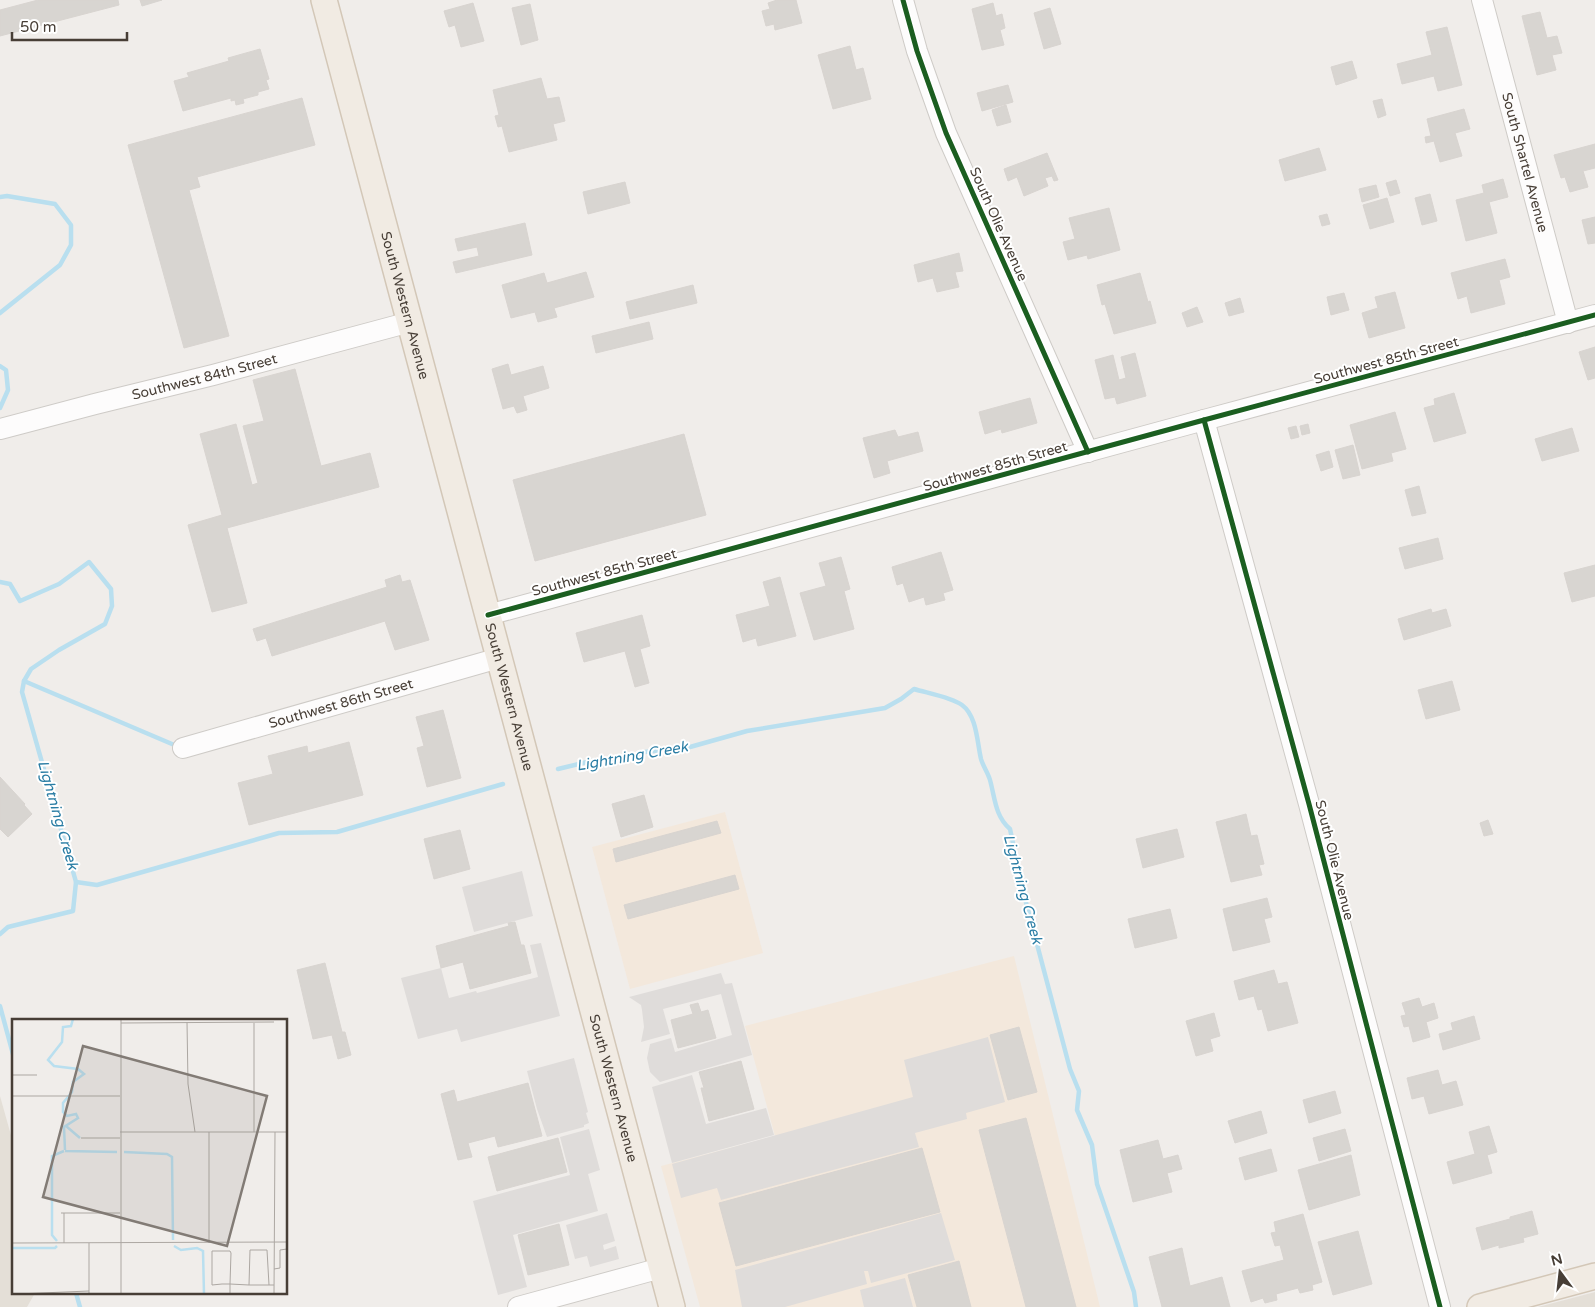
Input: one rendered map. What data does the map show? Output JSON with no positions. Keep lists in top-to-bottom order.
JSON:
{
  "streets": {
    "main road": ["South Western Avenue"],
    "street": [
      "South Shartel Avenue",
      "South Olie Avenue",
      "Southwest 85th Street",
      "Southwest 84th Street",
      "Southwest 86th Street"
    ]
  },
  "crossings": [
    ["South Shartel Avenue", "Southwest 85th Street"],
    ["South Olie Avenue", "Southwest 85th Street"],
    ["South Western Avenue", "Southwest 85th Street"],
    ["South Western Avenue", "Southwest 84th Street"],
    ["South Western Avenue", "Southwest 86th Street"]
  ],
  "water": ["Lightning Creek"],
  "scale_bar": "50 m",
  "north": "top"
}
